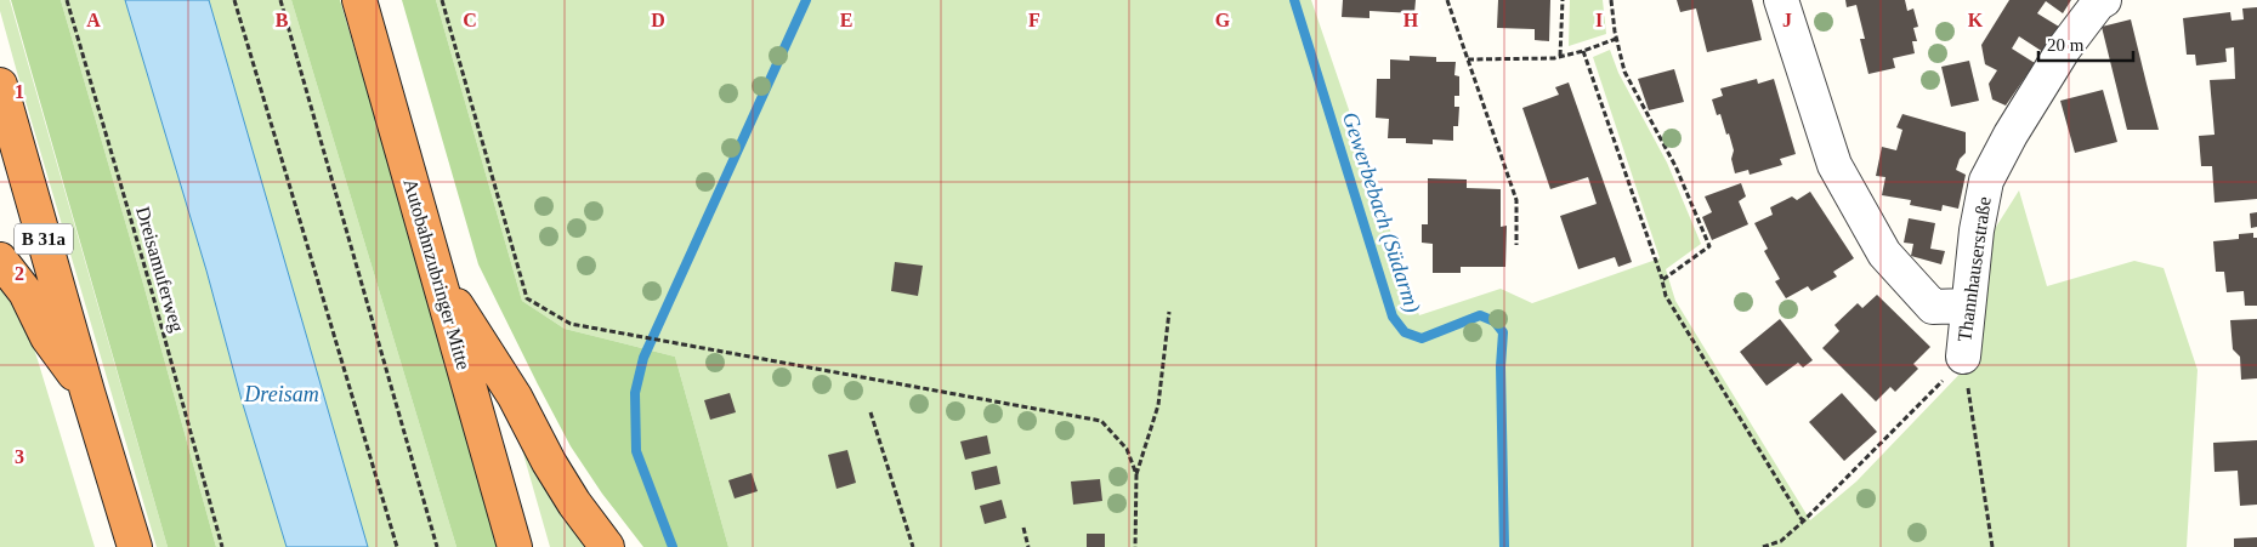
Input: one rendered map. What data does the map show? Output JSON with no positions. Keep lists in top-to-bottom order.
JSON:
{
  "streets": {
    "highway": ["B 31a", "Autobahnzubringer Mitte"],
    "street": ["Thannhauserstraße"],
    "path": ["Dreisamuferweg"]
  },
  "water": ["Gewerbebach (Südarm)", "Dreisam"],
  "scale_bar": "20 m",
  "grid": {
    "columns": [
      "A",
      "B",
      "C",
      "D",
      "E",
      "F",
      "G",
      "H",
      "I",
      "J",
      "K"
    ],
    "rows": ["1", "2", "3"]
  }
}
